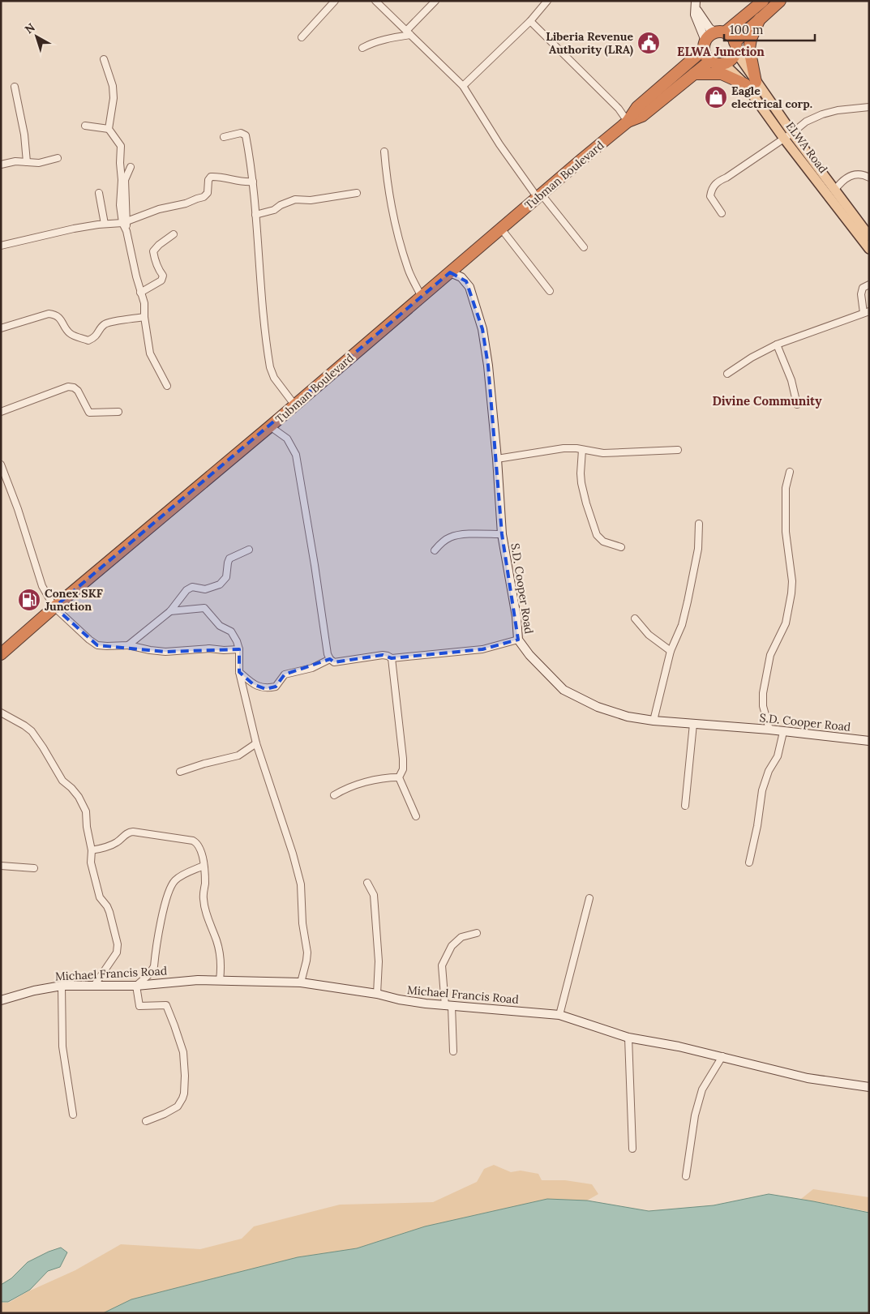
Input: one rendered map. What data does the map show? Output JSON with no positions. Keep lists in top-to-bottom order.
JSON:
{
  "streets": {
    "highway": ["Tubman Boulevard"],
    "main road": ["ELWA Road"],
    "street": ["S.D. Cooper Road", "Michael Francis Road"]
  },
  "crossings": [
    ["ELWA Road", "Tubman Boulevard"],
    ["Tubman Boulevard", "S.D. Cooper Road"]
  ],
  "districts": ["ELWA Junction", "Divine Community"],
  "places": {
    "public building": ["Liberia Revenue Authority (LRA)"],
    "shop": ["Eagle electrical corp."],
    "fuel station": ["Conex SKF Junction"]
  },
  "scale_bar": "100 m",
  "north": "top left"
}
